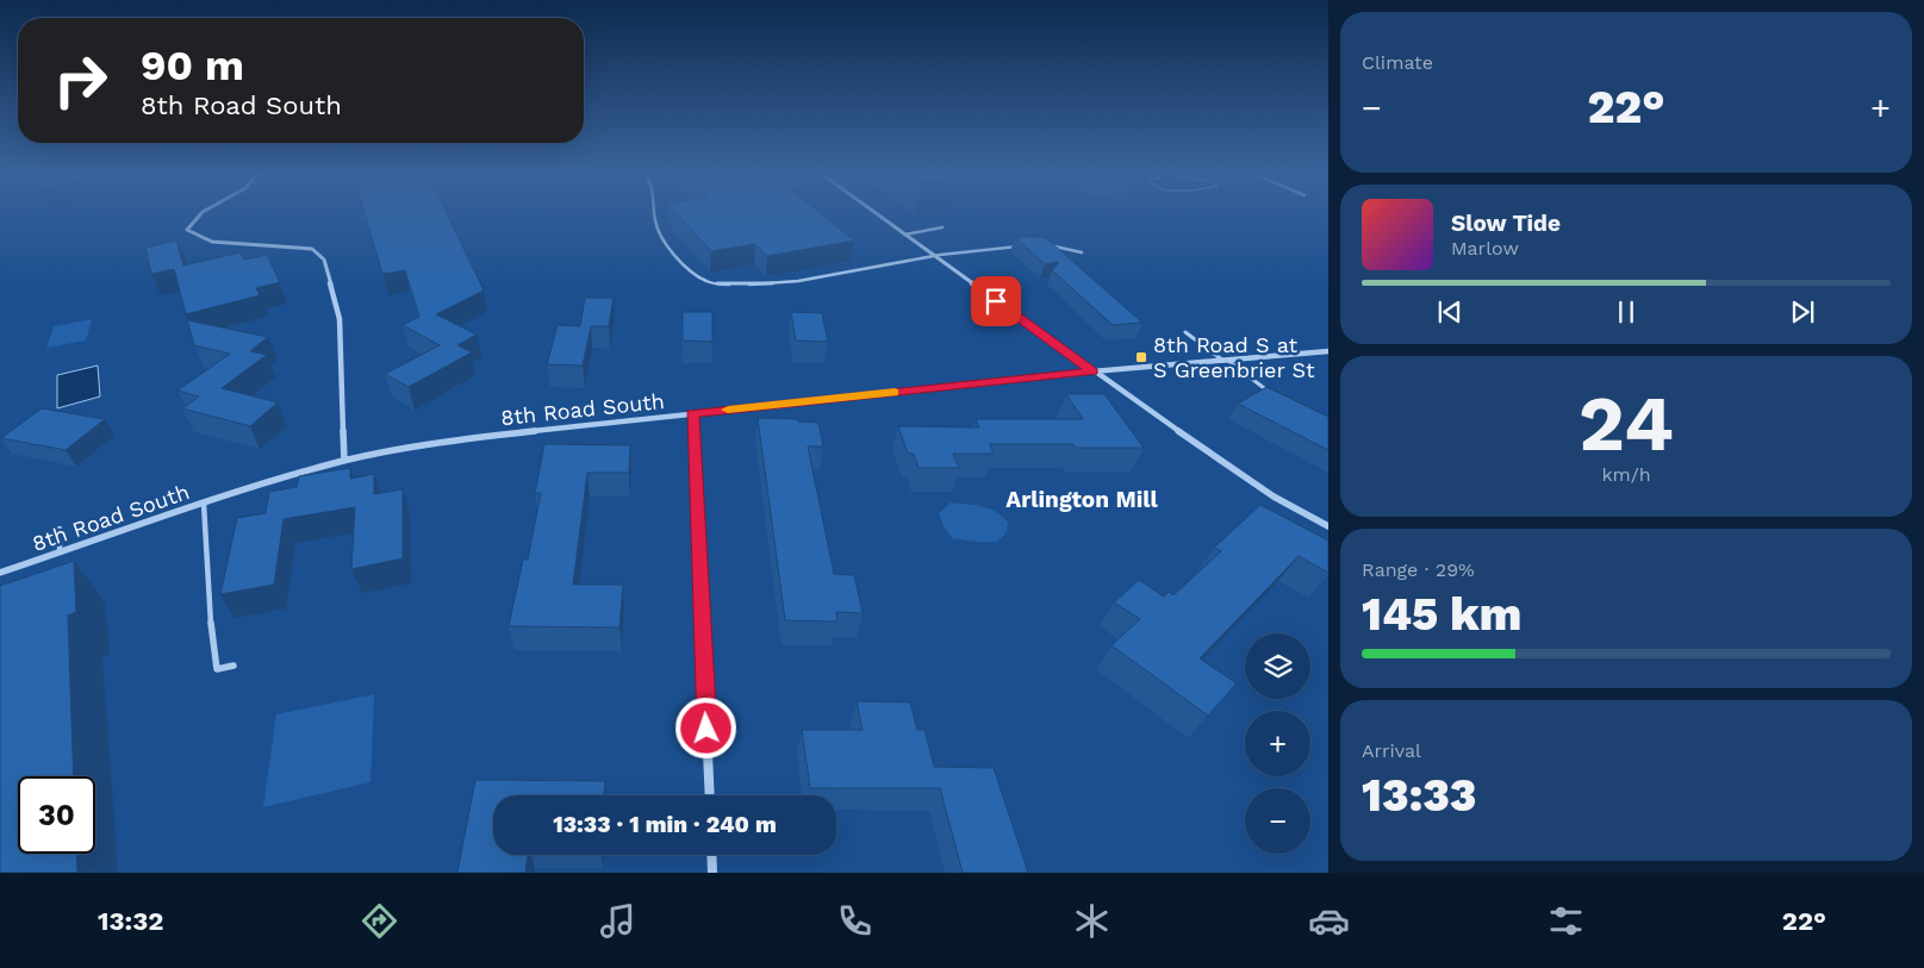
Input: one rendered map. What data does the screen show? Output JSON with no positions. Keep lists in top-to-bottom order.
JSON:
{
  "streets": {
    "street": ["8th Road South"]
  },
  "districts": ["Arlington Mill"],
  "places": {
    "transit": ["8th Road S at S Greenbrier St"]
  },
  "page": {
    "tile": [
      "Climate",
      ["24", "km/h"],
      ["Range · 29%", "145 km"],
      ["Arrival", "13:33"]
    ],
    "turn": ["90 m", "8th Road South"],
    "heat": ["−", "22°", "+"],
    "song": ["Slow Tide", "Marlow"],
    "map_buttons": ["+", "−"],
    "limit": "30",
    "trip": "13:33 · 1 min · 240 m",
    "tabs": ["13:32", "22°"]
  }
}
